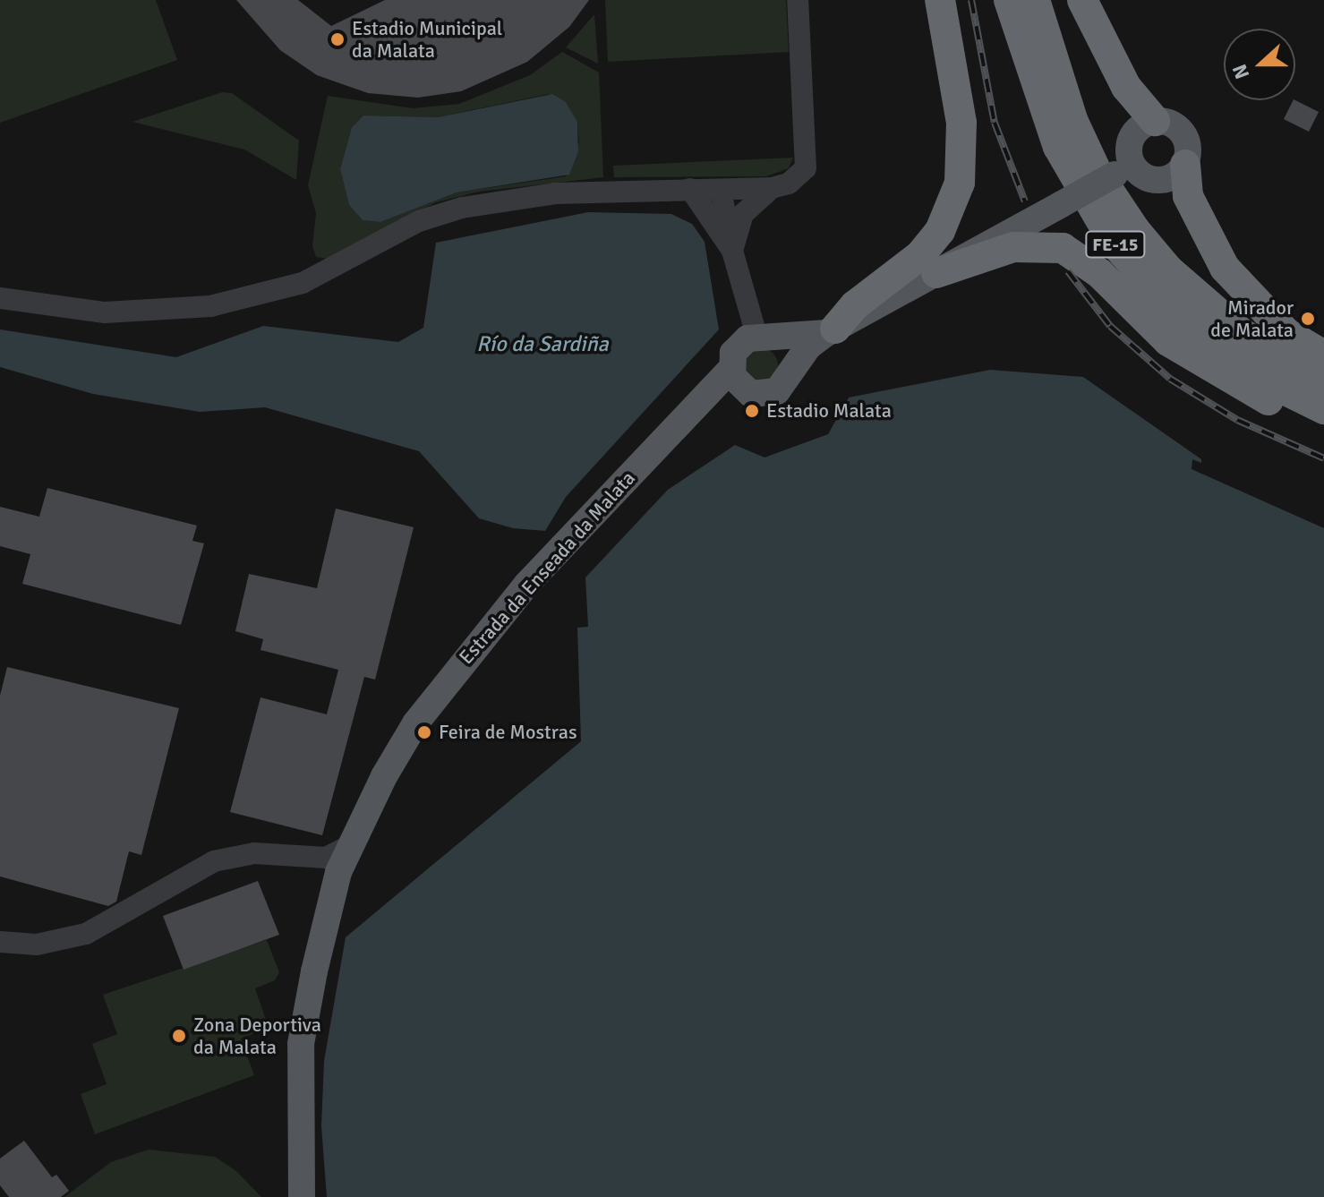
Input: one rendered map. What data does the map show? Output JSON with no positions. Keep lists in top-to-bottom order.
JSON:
{
  "streets": {
    "highway": ["FE-15"],
    "main road": ["Estrada da Enseada da Malata"]
  },
  "water": ["Río da Sardiña"],
  "places": [
    "Estadio Municipal da Malata",
    "Mirador de Malata",
    "Estadio Malata",
    "Feira de Mostras",
    "Zona Deportiva da Malata"
  ],
  "north": "left"
}
